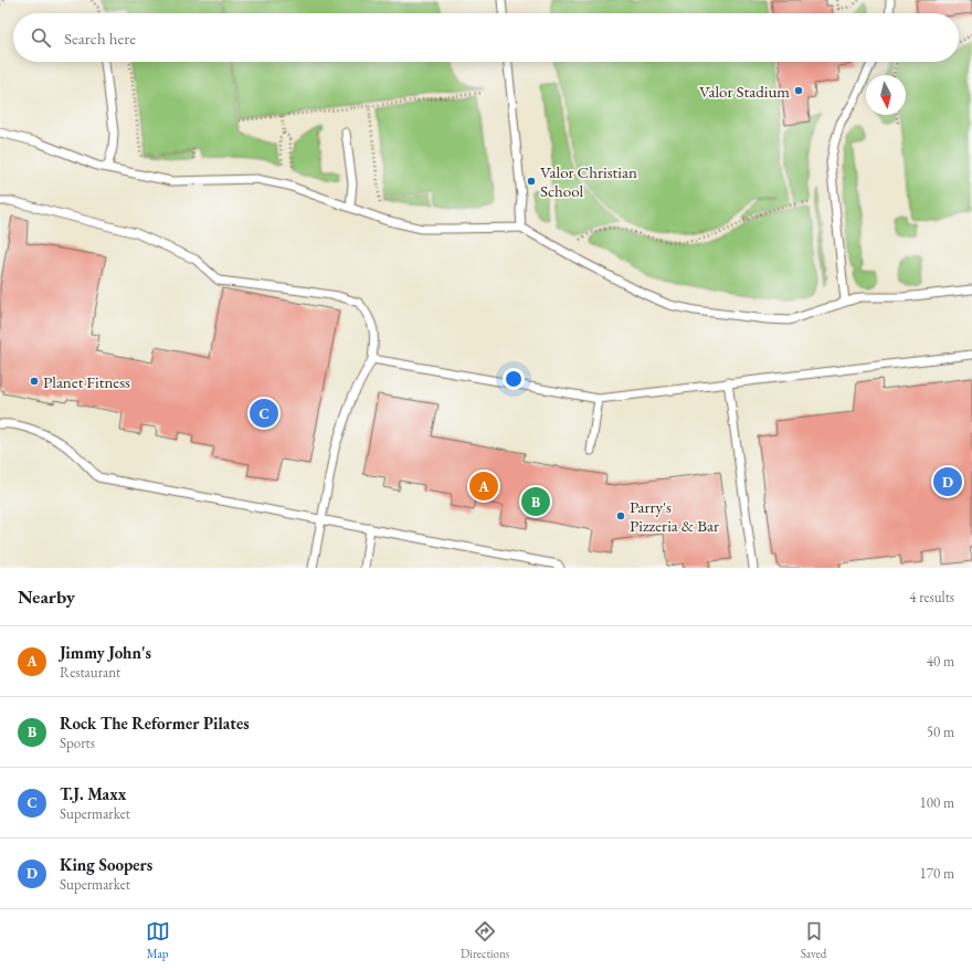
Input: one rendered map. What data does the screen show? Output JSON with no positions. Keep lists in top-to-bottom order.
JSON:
{
  "places": [
    "Valor Stadium",
    "Valor Christian School",
    "Planet Fitness",
    "Parry's Pizzeria & Bar"
  ],
  "north": "bottom",
  "page": {
    "search": "Search here",
    "pins": [
      "C",
      "D",
      "A",
      "B"
    ],
    "heading": ["Nearby", "4 results"],
    "list": [
      {
        "mark": "A",
        "name": "Jimmy John's",
        "note": "Restaurant",
        "value": "40 m"
      },
      {
        "mark": "B",
        "name": "Rock The Reformer Pilates",
        "note": "Sports",
        "value": "50 m"
      },
      {
        "mark": "C",
        "name": "T.J. Maxx",
        "note": "Supermarket",
        "value": "100 m"
      },
      {
        "mark": "D",
        "name": "King Soopers",
        "note": "Supermarket",
        "value": "170 m"
      }
    ],
    "nav": ["Map", "Directions", "Saved"]
  }
}
